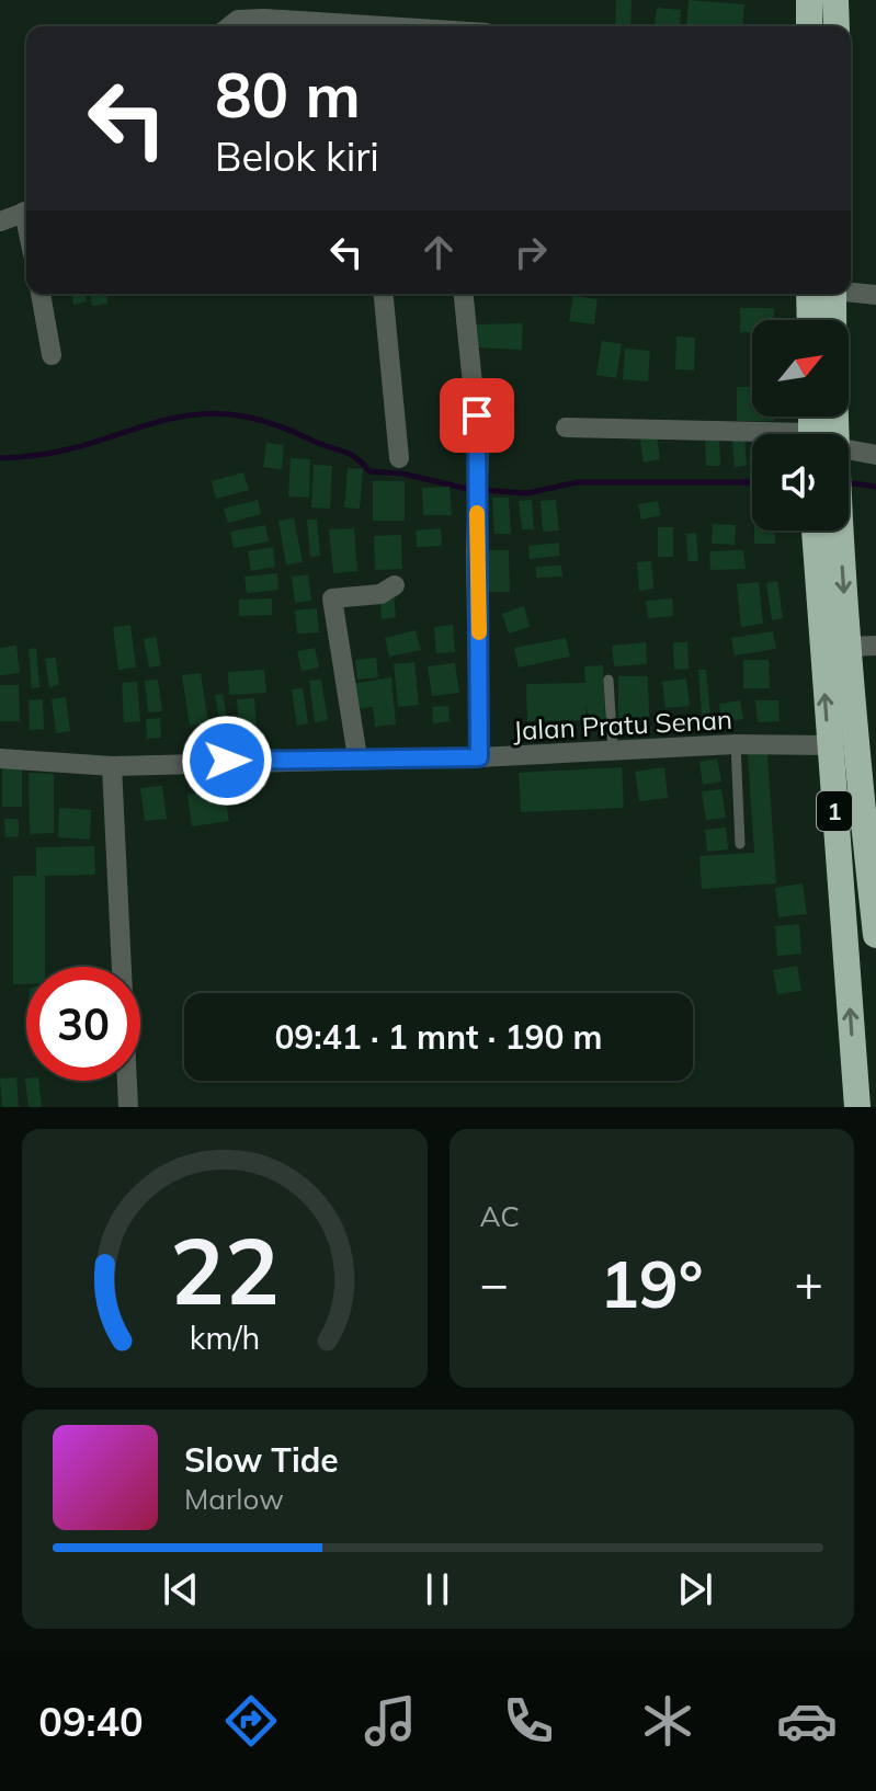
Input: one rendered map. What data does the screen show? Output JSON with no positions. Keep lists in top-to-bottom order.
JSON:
{
  "streets": {
    "highway": ["1"],
    "street": ["Jalan Pratu Senan"]
  },
  "crossings": [
    ["Jalan Pratu Senan", "1"]
  ],
  "north": "top right",
  "page": {
    "turn": ["80 m", "Belok kiri"],
    "limit": "30",
    "trip": "09:41 · 1 mnt · 190 m",
    "tile": "AC",
    "heat": ["−", "19°", "+"],
    "song": ["Slow Tide", "Marlow"],
    "tabs": "09:40",
    "gauge": ["22", "km/h"]
  }
}
